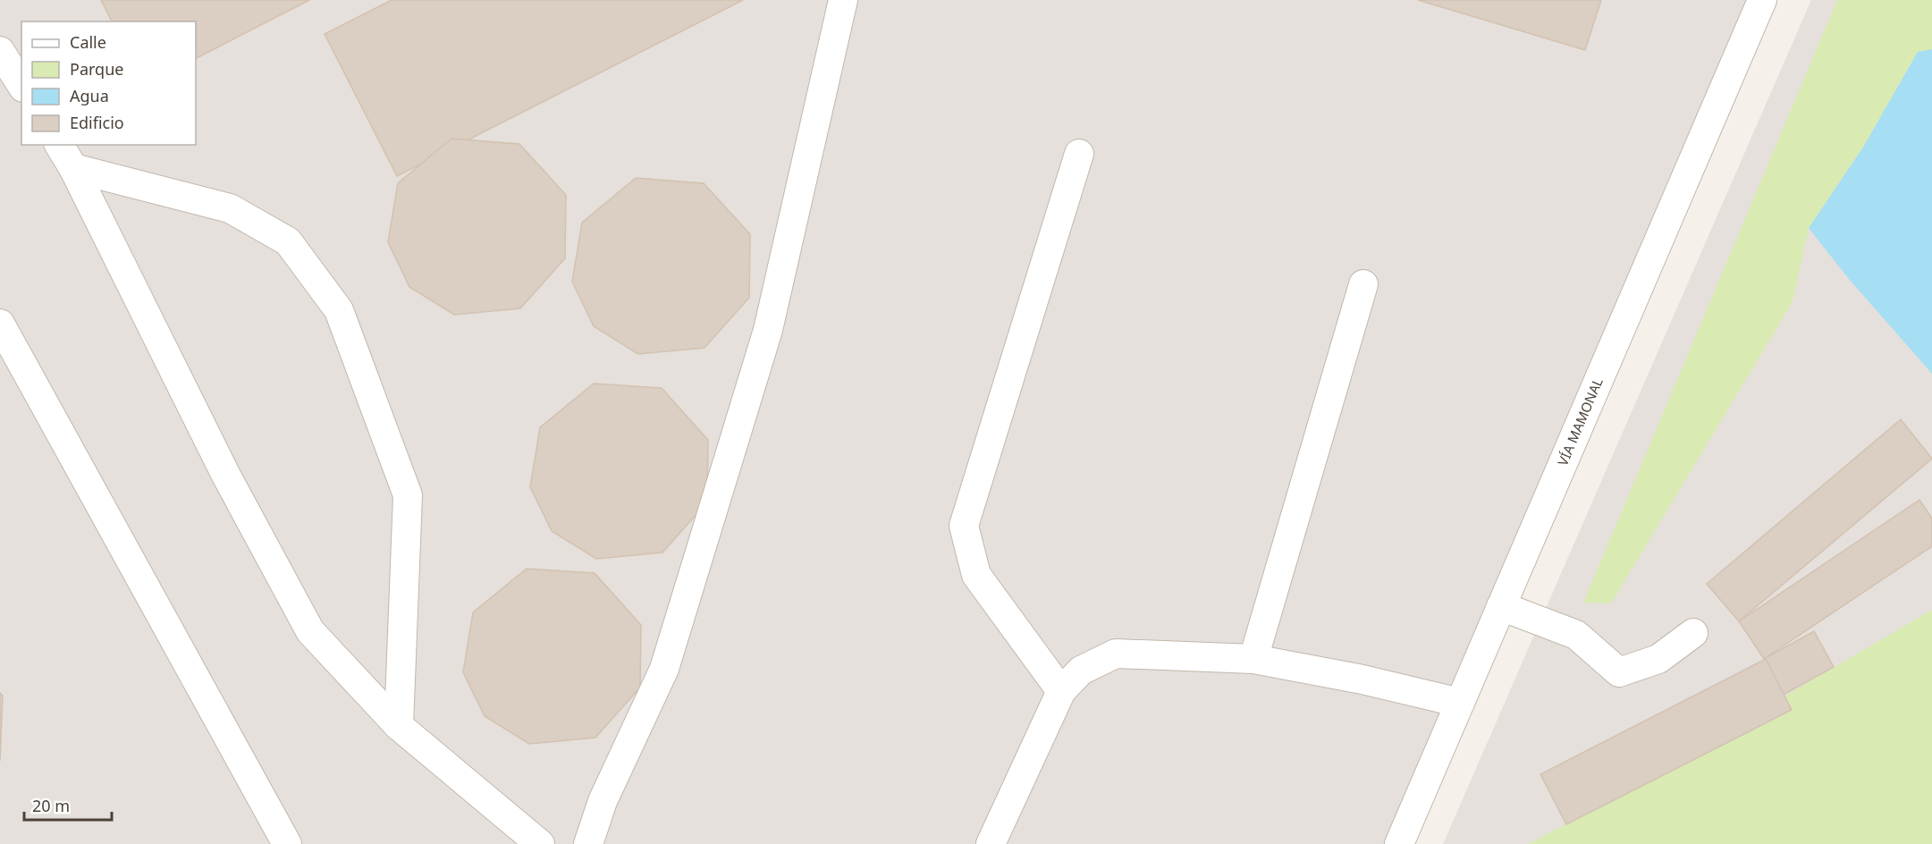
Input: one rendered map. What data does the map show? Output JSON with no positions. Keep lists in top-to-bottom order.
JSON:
{
  "streets": {
    "street": ["VÍA MAMONAL"]
  },
  "legend": [
    "Calle",
    "Parque",
    "Agua",
    "Edificio"
  ],
  "scale_bar": "20 m"
}
